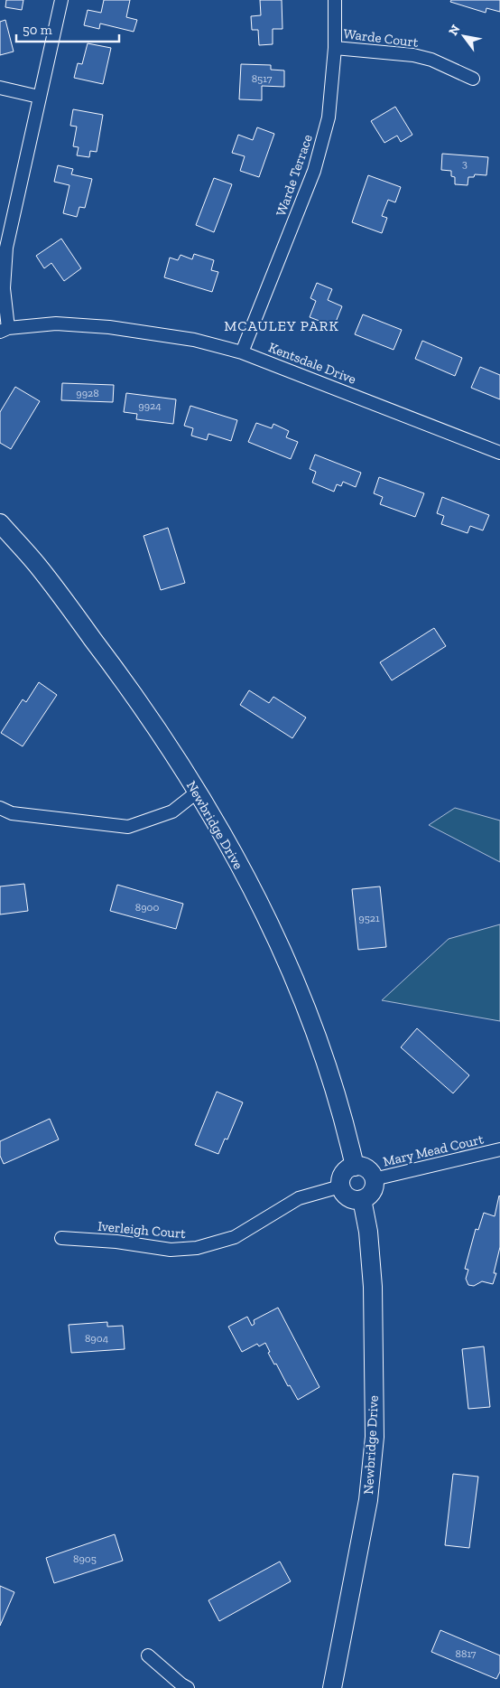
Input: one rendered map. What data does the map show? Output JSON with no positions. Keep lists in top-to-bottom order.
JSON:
{
  "streets": {
    "street": [
      "Warde Court",
      "Warde Terrace",
      "Kentsdale Drive",
      "Newbridge Drive",
      "Mary Mead Court",
      "Iverleigh Court"
    ]
  },
  "crossings": [
    ["Warde Court", "Warde Terrace"],
    ["Warde Terrace", "Kentsdale Drive"],
    ["Newbridge Drive", "Mary Mead Court"],
    ["Newbridge Drive", "Iverleigh Court"],
    ["Mary Mead Court", "Iverleigh Court"]
  ],
  "districts": ["MCAULEY PARK"],
  "house_numbers": [
    "8517",
    "3",
    "9928",
    "9924",
    "8900",
    "9521",
    "8904",
    "8905",
    "8817"
  ],
  "scale_bar": "50 m",
  "north": "top left"
}
